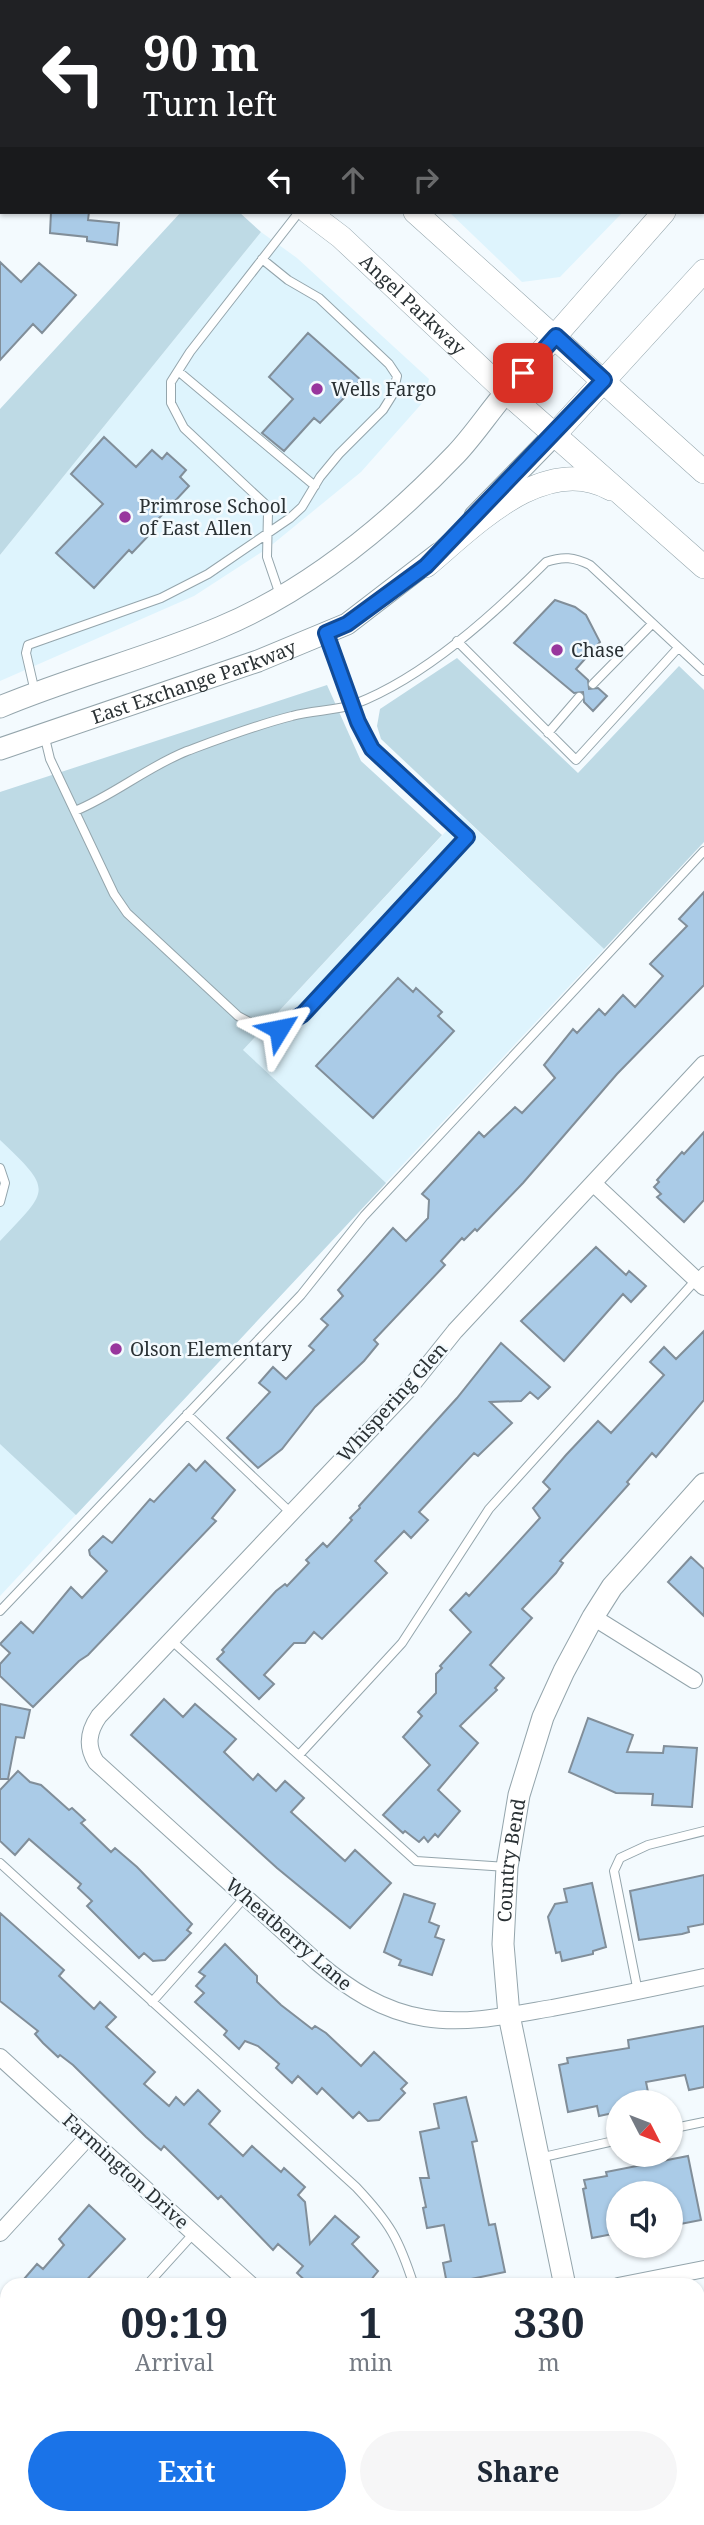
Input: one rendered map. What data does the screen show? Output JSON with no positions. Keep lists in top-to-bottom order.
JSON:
{
  "streets": {
    "main road": ["Angel Parkway", "East Exchange Parkway"],
    "street": [
      "Whispering Glen",
      "Country Bend",
      "Wheatberry Lane",
      "Farmington Drive"
    ]
  },
  "crossings": [
    ["Angel Parkway", "East Exchange Parkway"],
    ["Whispering Glen", "Wheatberry Lane"],
    ["Country Bend", "Wheatberry Lane"]
  ],
  "places": [
    "Wells Fargo",
    "Primrose School of East Allen",
    "Chase",
    "Olson Elementary"
  ],
  "north": "bottom right",
  "page": {
    "turn": ["90 m", "Turn left"],
    "eta": [
      "09:19",
      "Arrival",
      "1",
      "min",
      "330",
      "m"
    ],
    "buttons": ["Exit", "Share"]
  }
}
